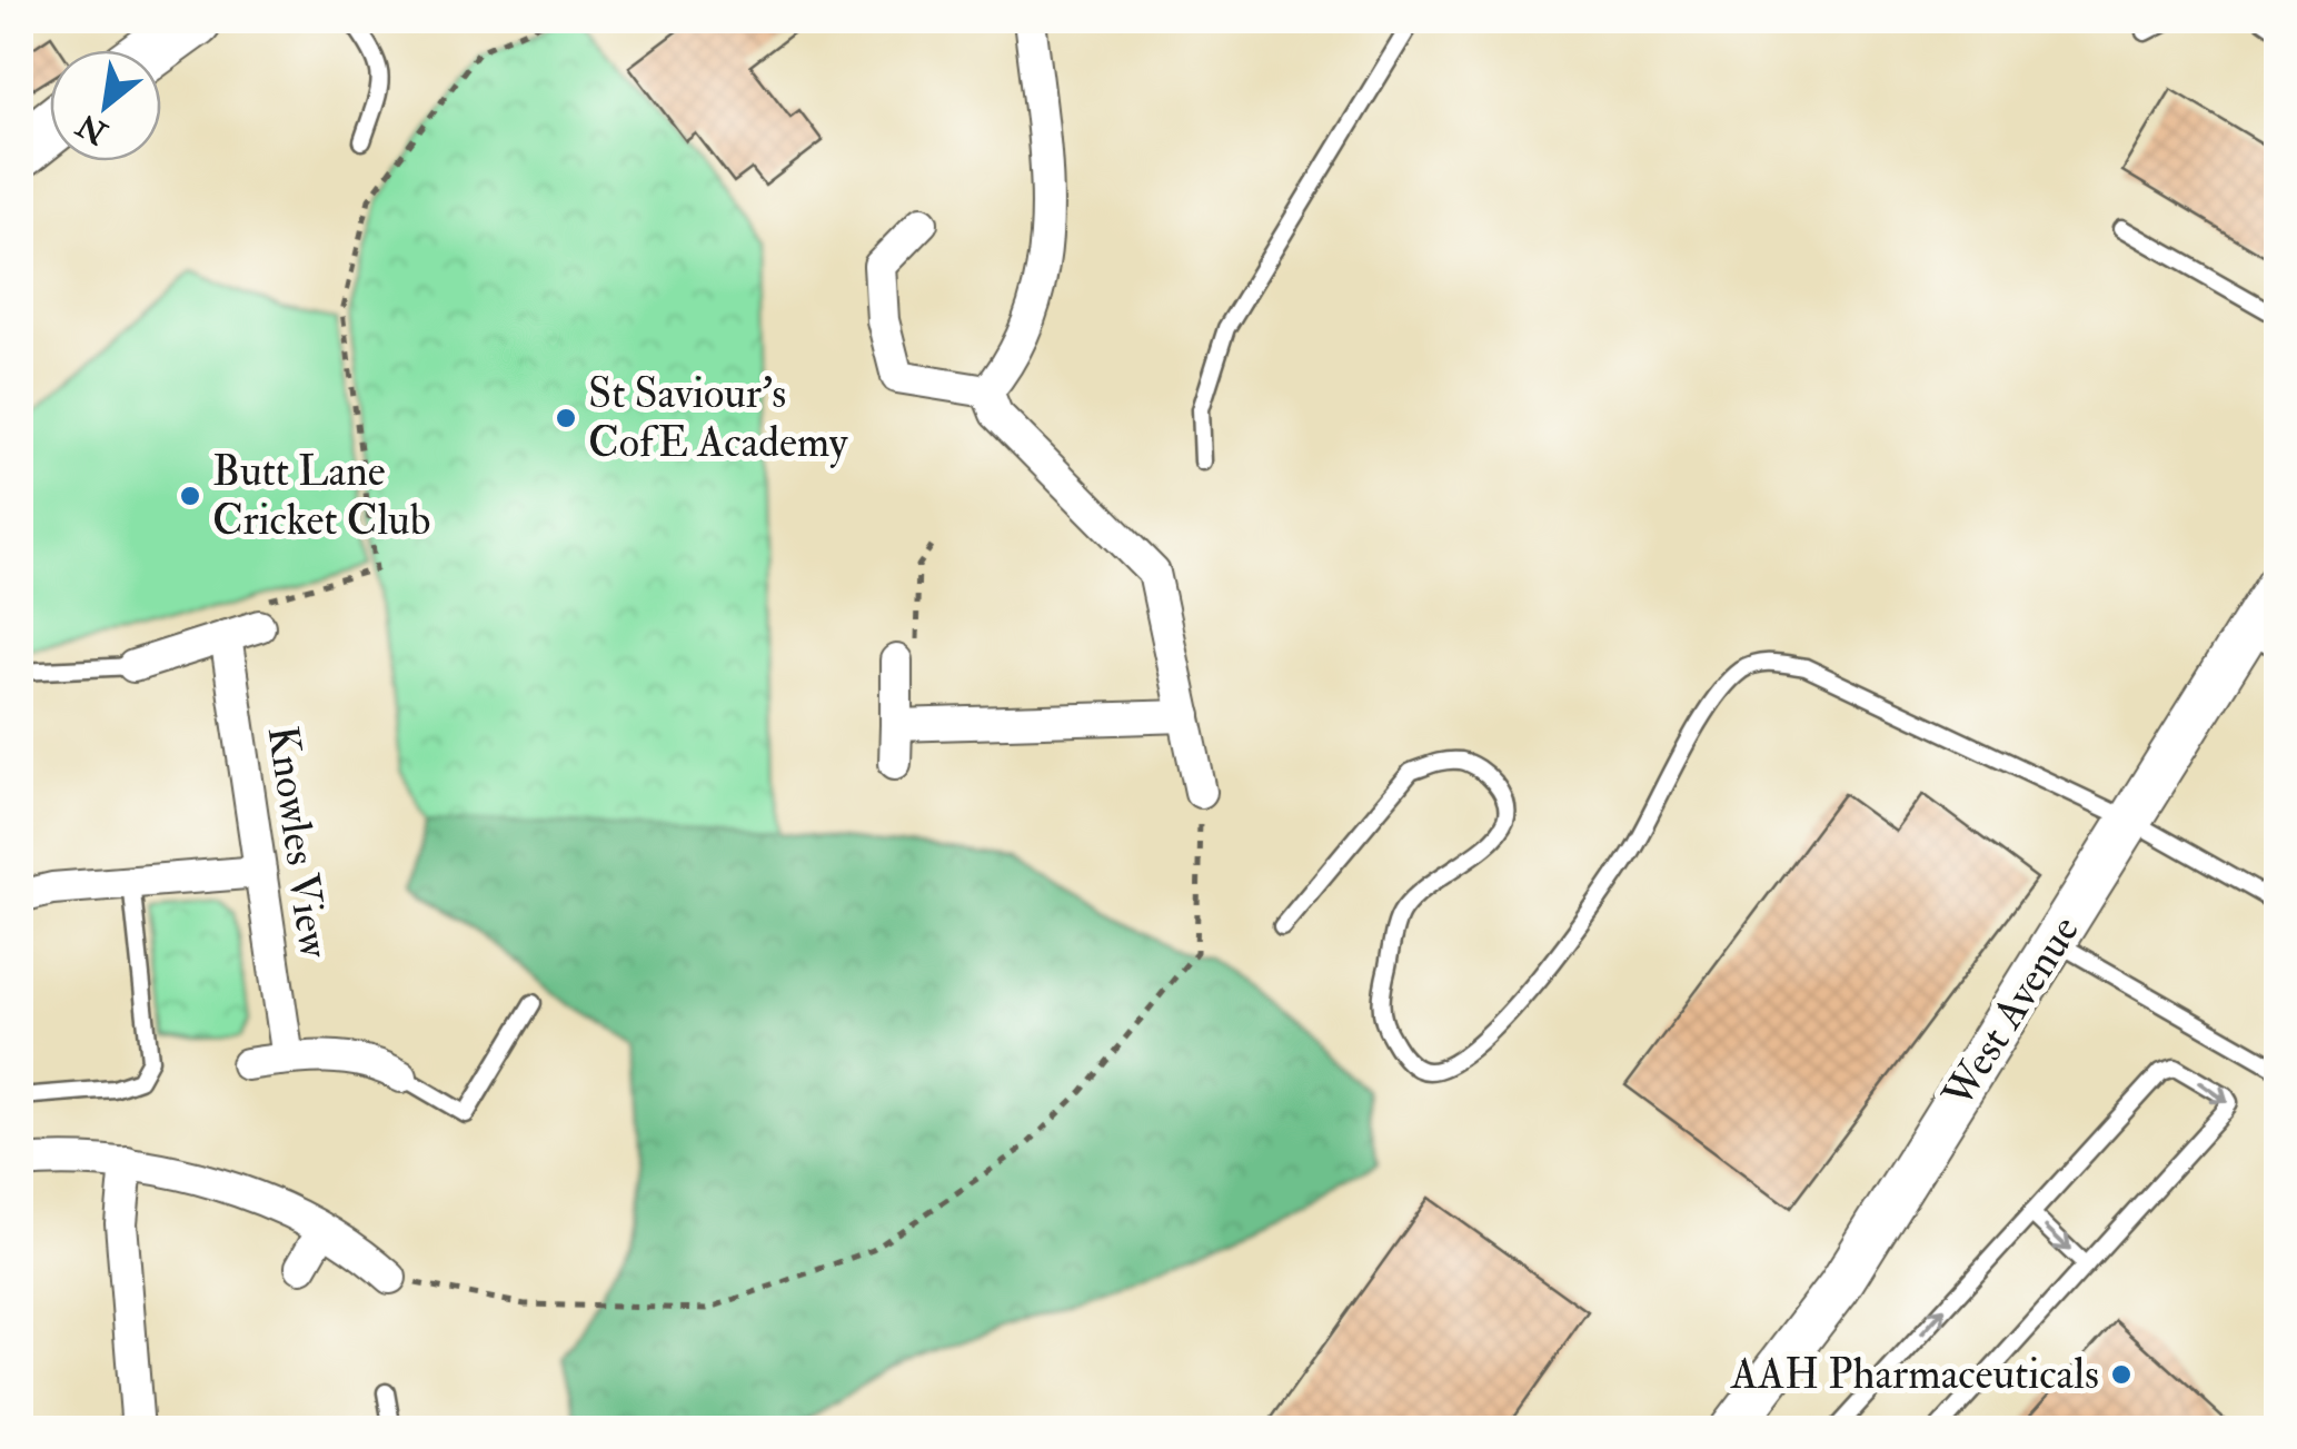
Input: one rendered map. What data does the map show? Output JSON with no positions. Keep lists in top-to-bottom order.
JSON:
{
  "streets": {
    "street": ["Knowles View", "West Avenue"]
  },
  "places": ["St Saviour's CofE Academy", "Butt Lane Cricket Club", "AAH Pharmaceuticals"],
  "north": "bottom left"
}
